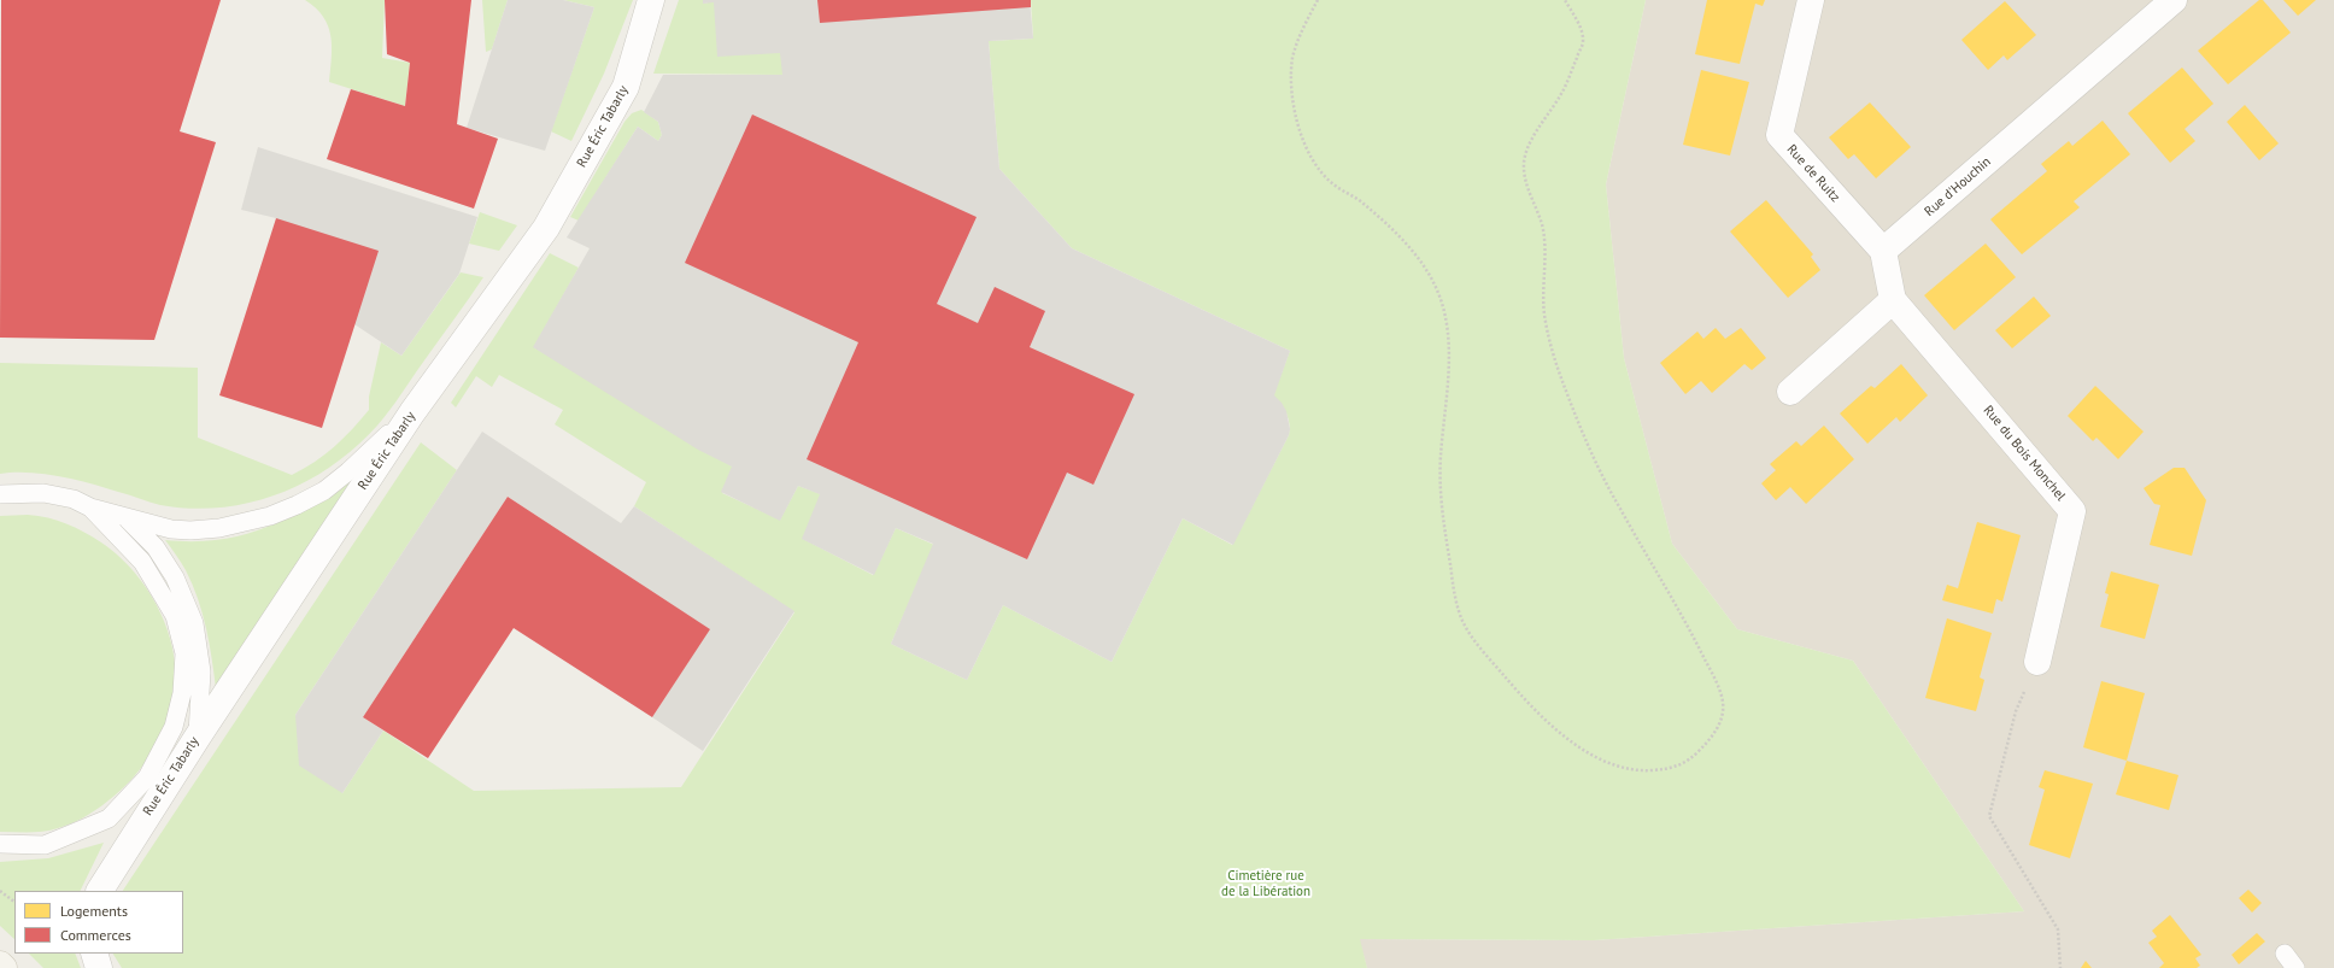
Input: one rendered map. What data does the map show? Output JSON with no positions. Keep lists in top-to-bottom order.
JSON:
{
  "streets": {
    "street": [
      "Rue Éric Tabarly",
      "Rue de Ruitz",
      "Rue d'Houchin",
      "Rue du Bois Monchel"
    ]
  },
  "crossings": [
    ["Rue de Ruitz", "Rue d'Houchin"]
  ],
  "parks": ["Cimetière rue de la Libération"],
  "legend": ["Logements", "Commerces"]
}
